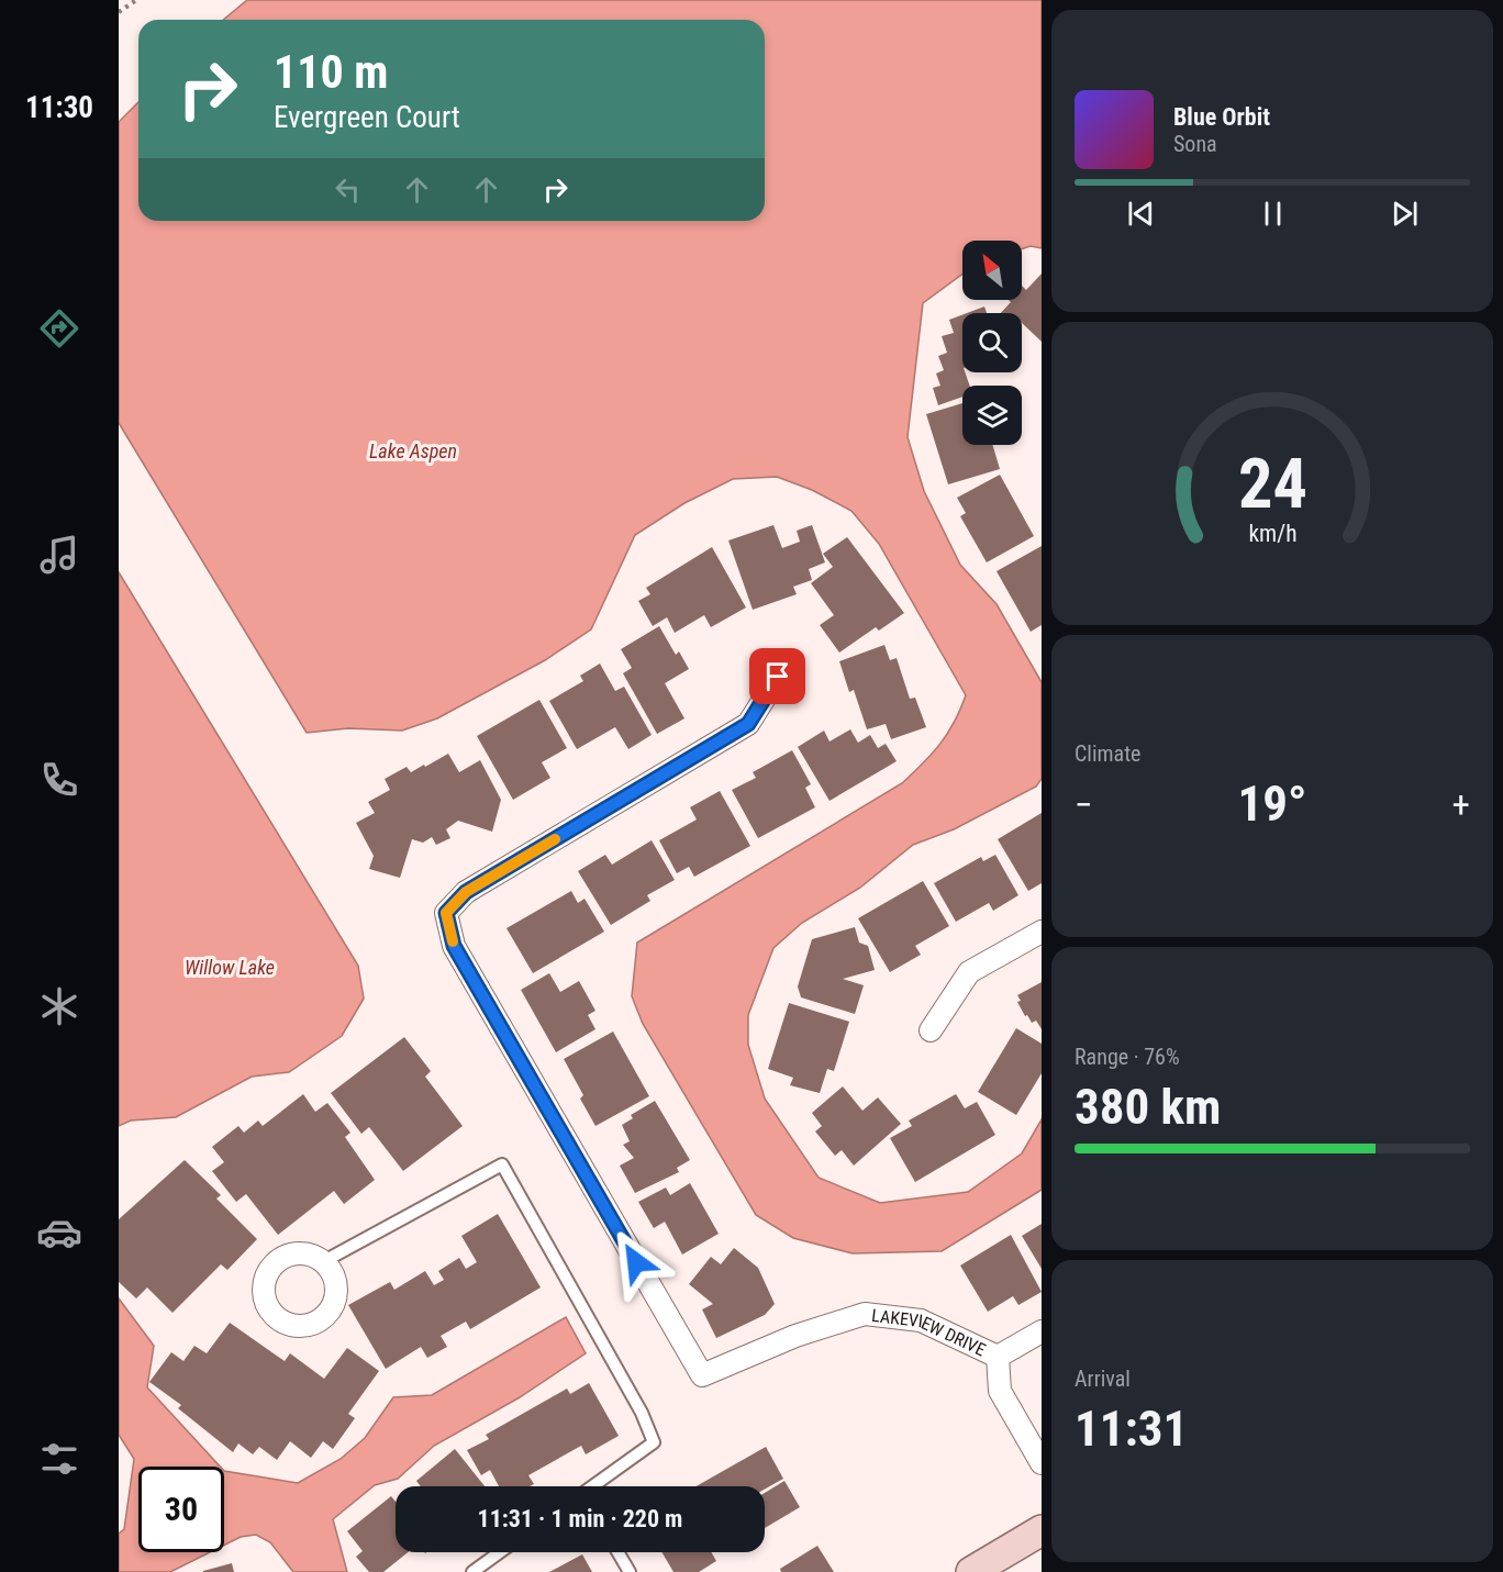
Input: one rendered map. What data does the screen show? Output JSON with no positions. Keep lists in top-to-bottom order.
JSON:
{
  "streets": {
    "street": ["LAKEVIEW DRIVE"]
  },
  "water": ["Lake Aspen", "Willow Lake"],
  "north": "top left",
  "page": {
    "tabs": "11:30",
    "turn": ["110 m", "Evergreen Court"],
    "song": ["Blue Orbit", "Sona"],
    "tile": [
      "Climate",
      ["Range · 76%", "380 km"],
      ["Arrival", "11:31"]
    ],
    "heat": ["−", "19°", "+"],
    "limit": "30",
    "trip": "11:31 · 1 min · 220 m",
    "gauge": ["24", "km/h"]
  }
}
